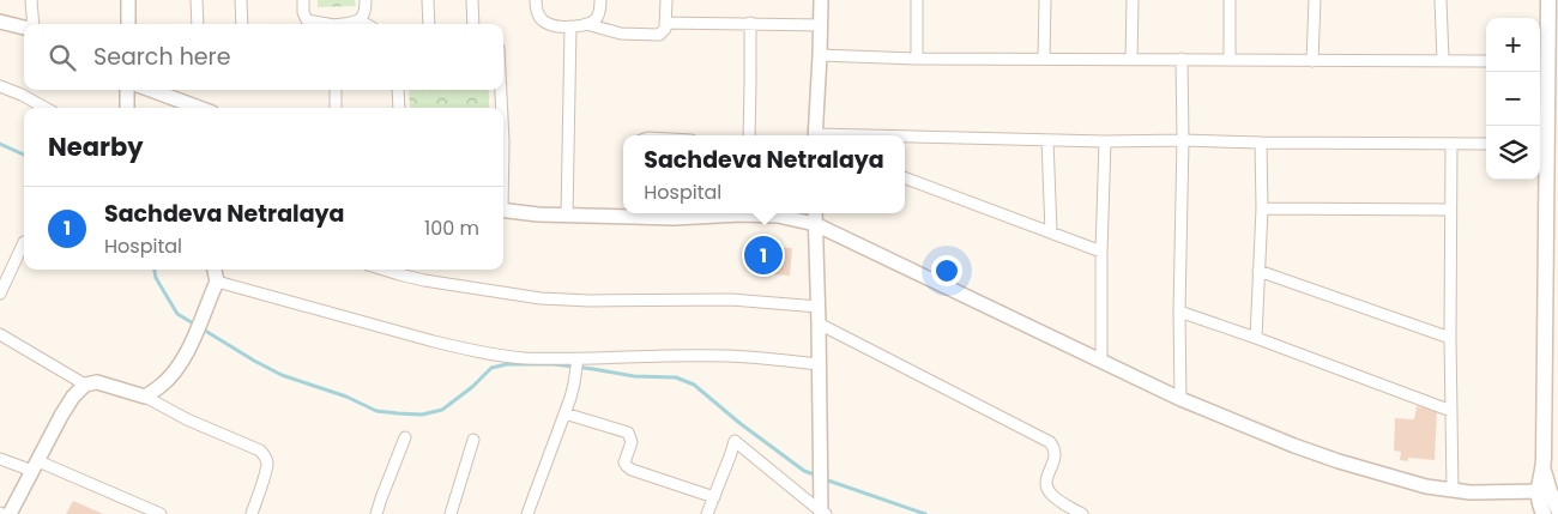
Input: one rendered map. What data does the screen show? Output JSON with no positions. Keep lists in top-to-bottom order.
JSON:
{
  "page": {
    "map_buttons": ["+", "−"],
    "search": "Search here",
    "heading": "Nearby",
    "popup": ["Sachdeva Netralaya", "Hospital"],
    "list": [
      {
        "mark": "1",
        "name": "Sachdeva Netralaya",
        "note": "Hospital",
        "value": "100 m"
      }
    ],
    "pins": "1"
  }
}
